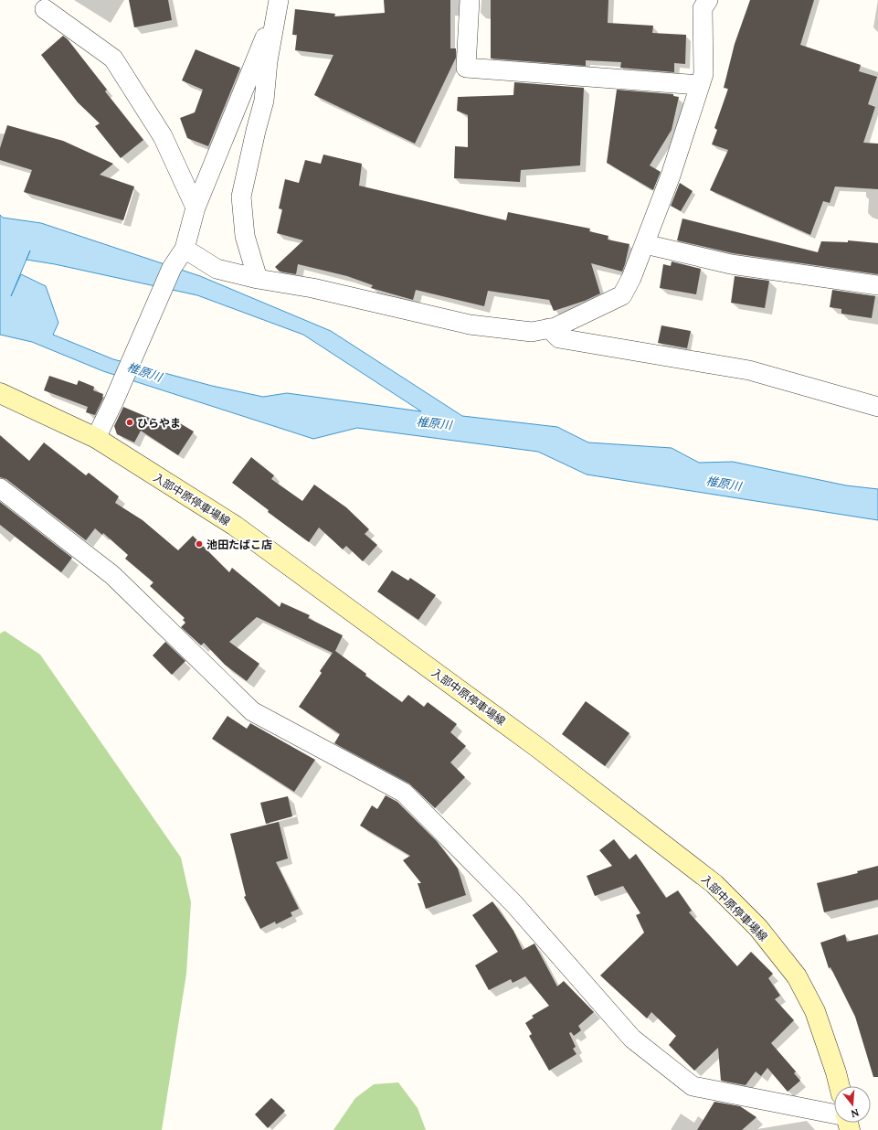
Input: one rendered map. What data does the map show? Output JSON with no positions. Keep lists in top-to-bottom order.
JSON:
{
  "streets": {
    "main road": ["入部中原停車場線"]
  },
  "water": ["椎原川"],
  "places": ["ひらやま", "池田たばこ店"],
  "north": "bottom"
}
